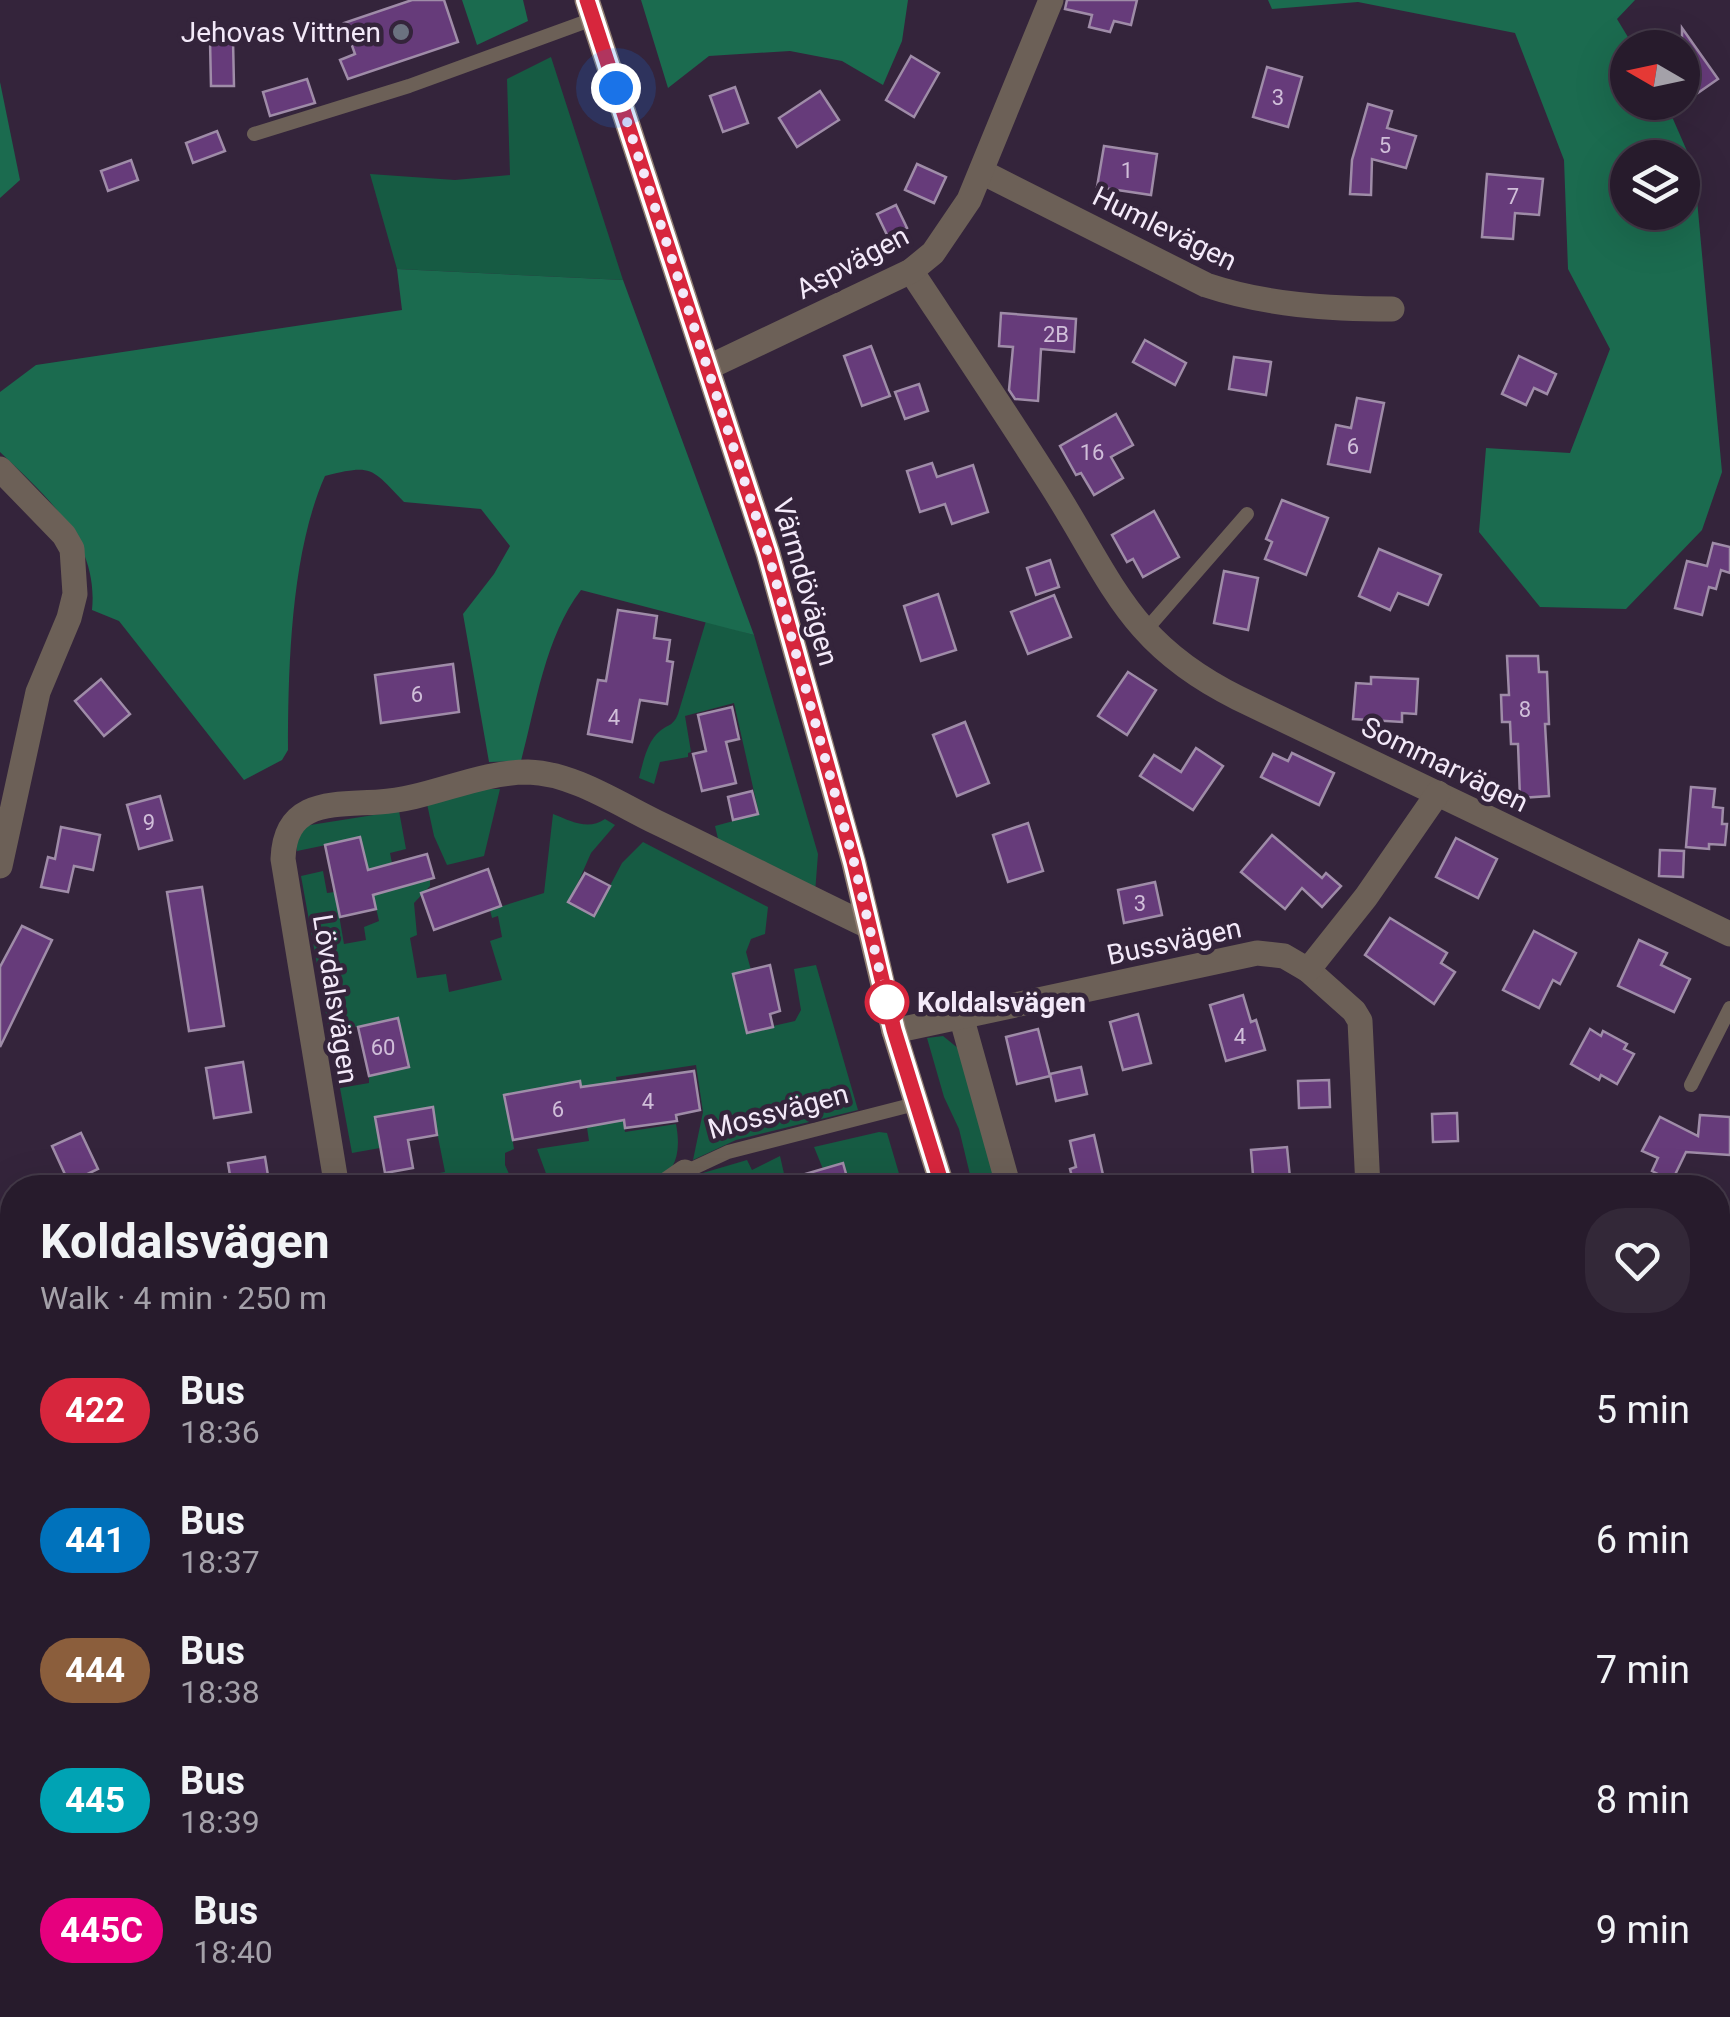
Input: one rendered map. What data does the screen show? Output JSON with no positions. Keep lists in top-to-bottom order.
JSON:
{
  "streets": {
    "main road": ["Värmdövägen"],
    "street": [
      "Humlevägen",
      "Aspvägen",
      "Sommarvägen",
      "Bussvägen",
      "Lövdalsvägen",
      "Mossvägen"
    ]
  },
  "crossings": [
    ["Humlevägen", "Aspvägen"],
    ["Aspvägen", "Värmdövägen"],
    ["Aspvägen", "Sommarvägen"],
    ["Värmdövägen", "Bussvägen"],
    ["Värmdövägen", "Lövdalsvägen"],
    ["Värmdövägen", "Mossvägen"]
  ],
  "places": ["Jehovas Vittnen", "Koldalsvägen"],
  "lines": ["bus line 422"],
  "house_numbers": [
    "3",
    "5",
    "1",
    "7",
    "2B",
    "6",
    "16",
    "6",
    "8",
    "4",
    "9",
    "3",
    "4",
    "60",
    "4",
    "6"
  ],
  "north": "left",
  "page": {
    "heading": ["Koldalsvägen", "Walk · 4 min · 250 m"],
    "list": [
      {
        "mark": "422",
        "name": "Bus",
        "note": "18:36",
        "value": "5 min"
      },
      {
        "mark": "441",
        "name": "Bus",
        "note": "18:37",
        "value": "6 min"
      },
      {
        "mark": "444",
        "name": "Bus",
        "note": "18:38",
        "value": "7 min"
      },
      {
        "mark": "445",
        "name": "Bus",
        "note": "18:39",
        "value": "8 min"
      },
      {
        "mark": "445C",
        "name": "Bus",
        "note": "18:40",
        "value": "9 min"
      }
    ]
  }
}
